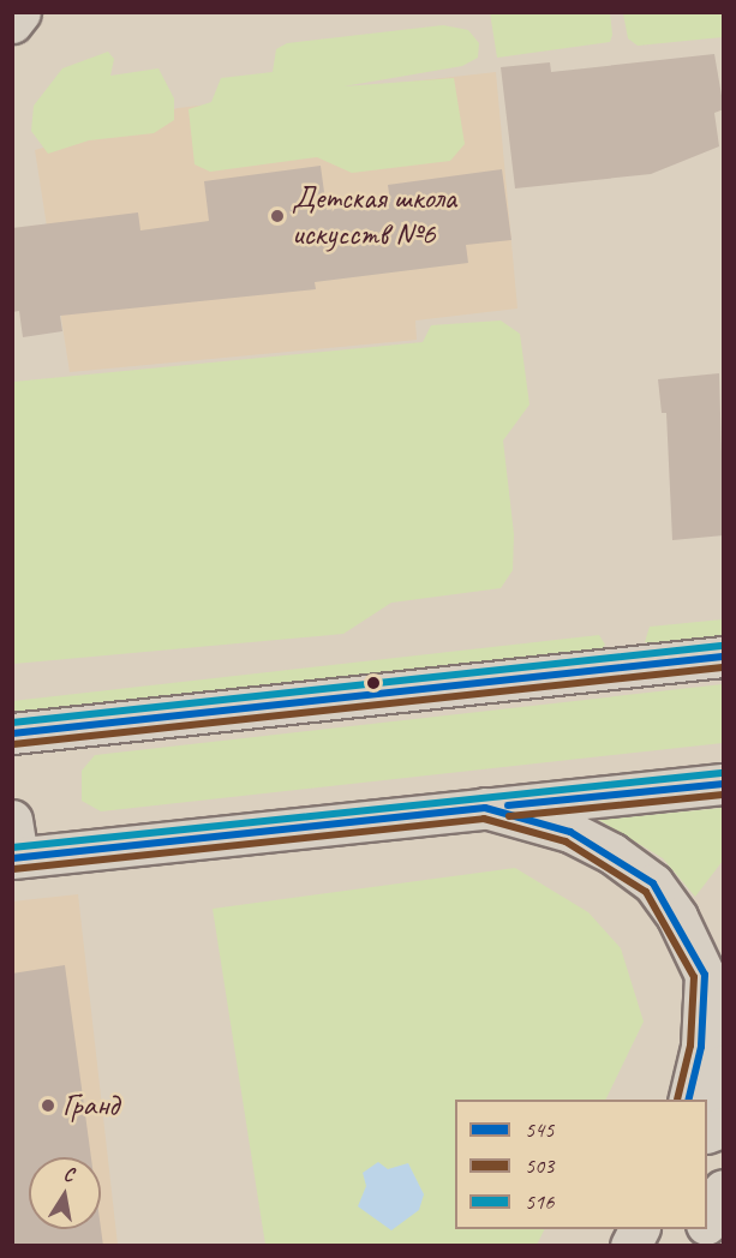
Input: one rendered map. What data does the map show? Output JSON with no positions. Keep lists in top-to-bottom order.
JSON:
{
  "places": ["Детская школа искусств №6", "Гранд"],
  "lines": ["transit line 516", "transit line 545", "transit line 503"],
  "legend": ["545", "503", "516"],
  "north": "top"
}
